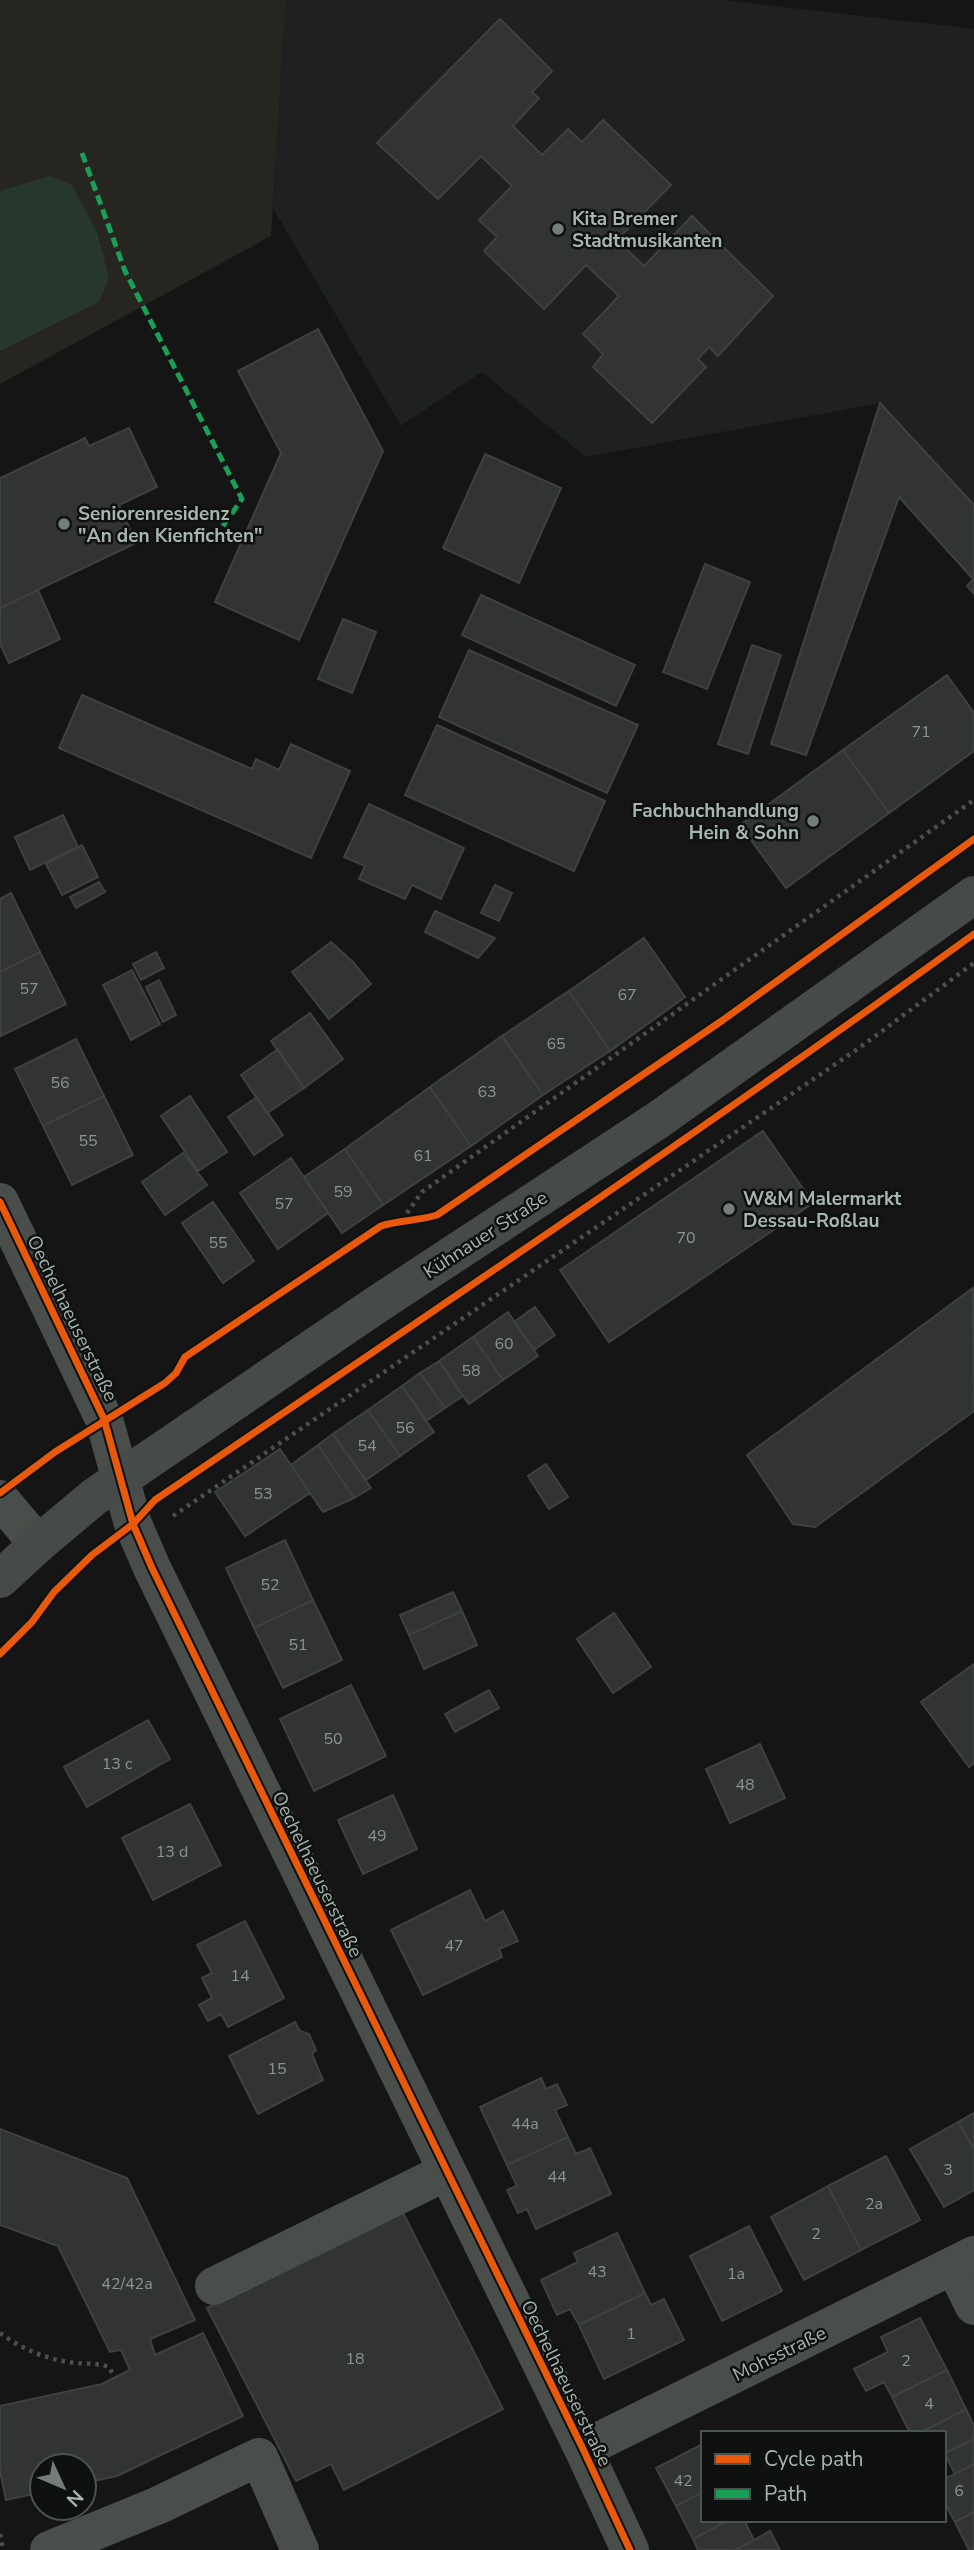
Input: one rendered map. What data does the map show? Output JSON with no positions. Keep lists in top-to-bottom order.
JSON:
{
  "streets": {
    "main road": ["Kühnauer Straße"],
    "street": ["Oechelhaeuserstraße", "Mohsstraße"]
  },
  "crossings": [
    ["Kühnauer Straße", "Oechelhaeuserstraße"],
    ["Oechelhaeuserstraße", "Mohsstraße"]
  ],
  "places": [
    "Kita Bremer Stadtmusikanten",
    "Seniorenresidenz \"An den Kienfichten\"",
    "Fachbuchhandlung Hein & Sohn",
    "W&M Malermarkt Dessau-Roßlau"
  ],
  "house_numbers": [
    "71",
    "57",
    "67",
    "65",
    "56",
    "63",
    "55",
    "61",
    "59",
    "57",
    "70",
    "55",
    "60",
    "58",
    "56",
    "54",
    "53",
    "52",
    "51",
    "50",
    "13 c",
    "48",
    "49",
    "13 d",
    "47",
    "14",
    "15",
    "44a",
    "3",
    "44",
    "2a",
    "2",
    "43",
    "1a",
    "42/42a",
    "1",
    "18",
    "2",
    "4",
    "42",
    "6"
  ],
  "legend": ["Cycle path", "Path"],
  "north": "bottom right"
}
